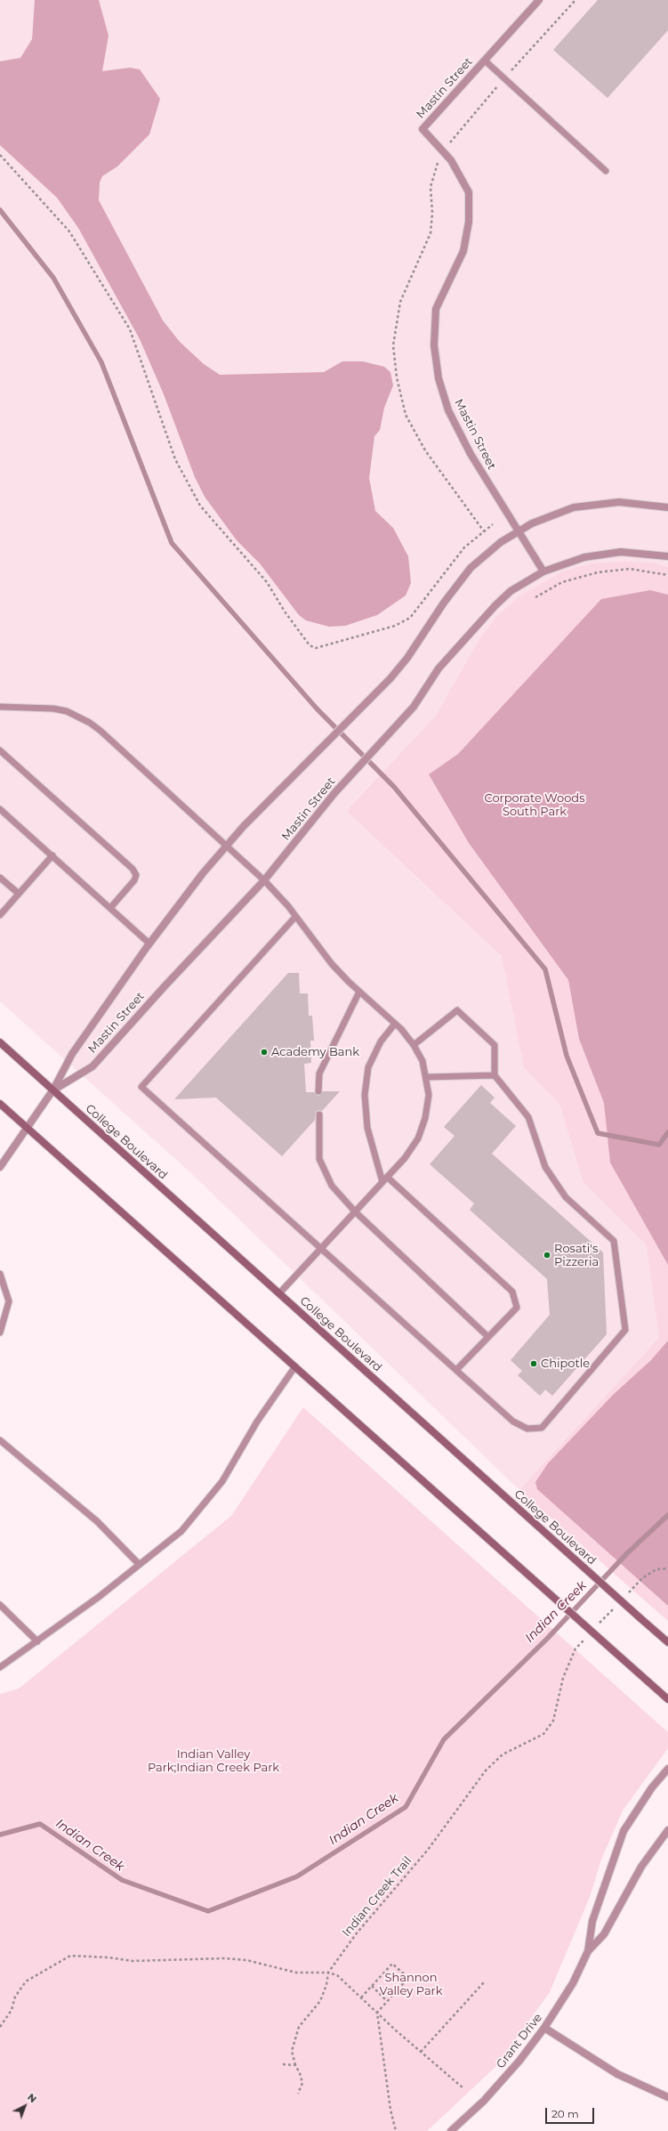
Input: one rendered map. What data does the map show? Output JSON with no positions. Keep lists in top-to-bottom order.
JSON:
{
  "streets": {
    "main road": ["College Boulevard"],
    "street": ["Mastin Street", "Grant Drive"],
    "path": ["Indian Creek Trail"]
  },
  "crossings": [
    ["Mastin Street", "College Boulevard"]
  ],
  "water": ["Indian Creek"],
  "parks": ["Corporate Woods South Park", "Indian Valley Park;Indian Creek Park", "Shannon Valley Park"],
  "places": ["Academy Bank", "Rosati's Pizzeria", "Chipotle"],
  "scale_bar": "20 m",
  "north": "top right"
}
